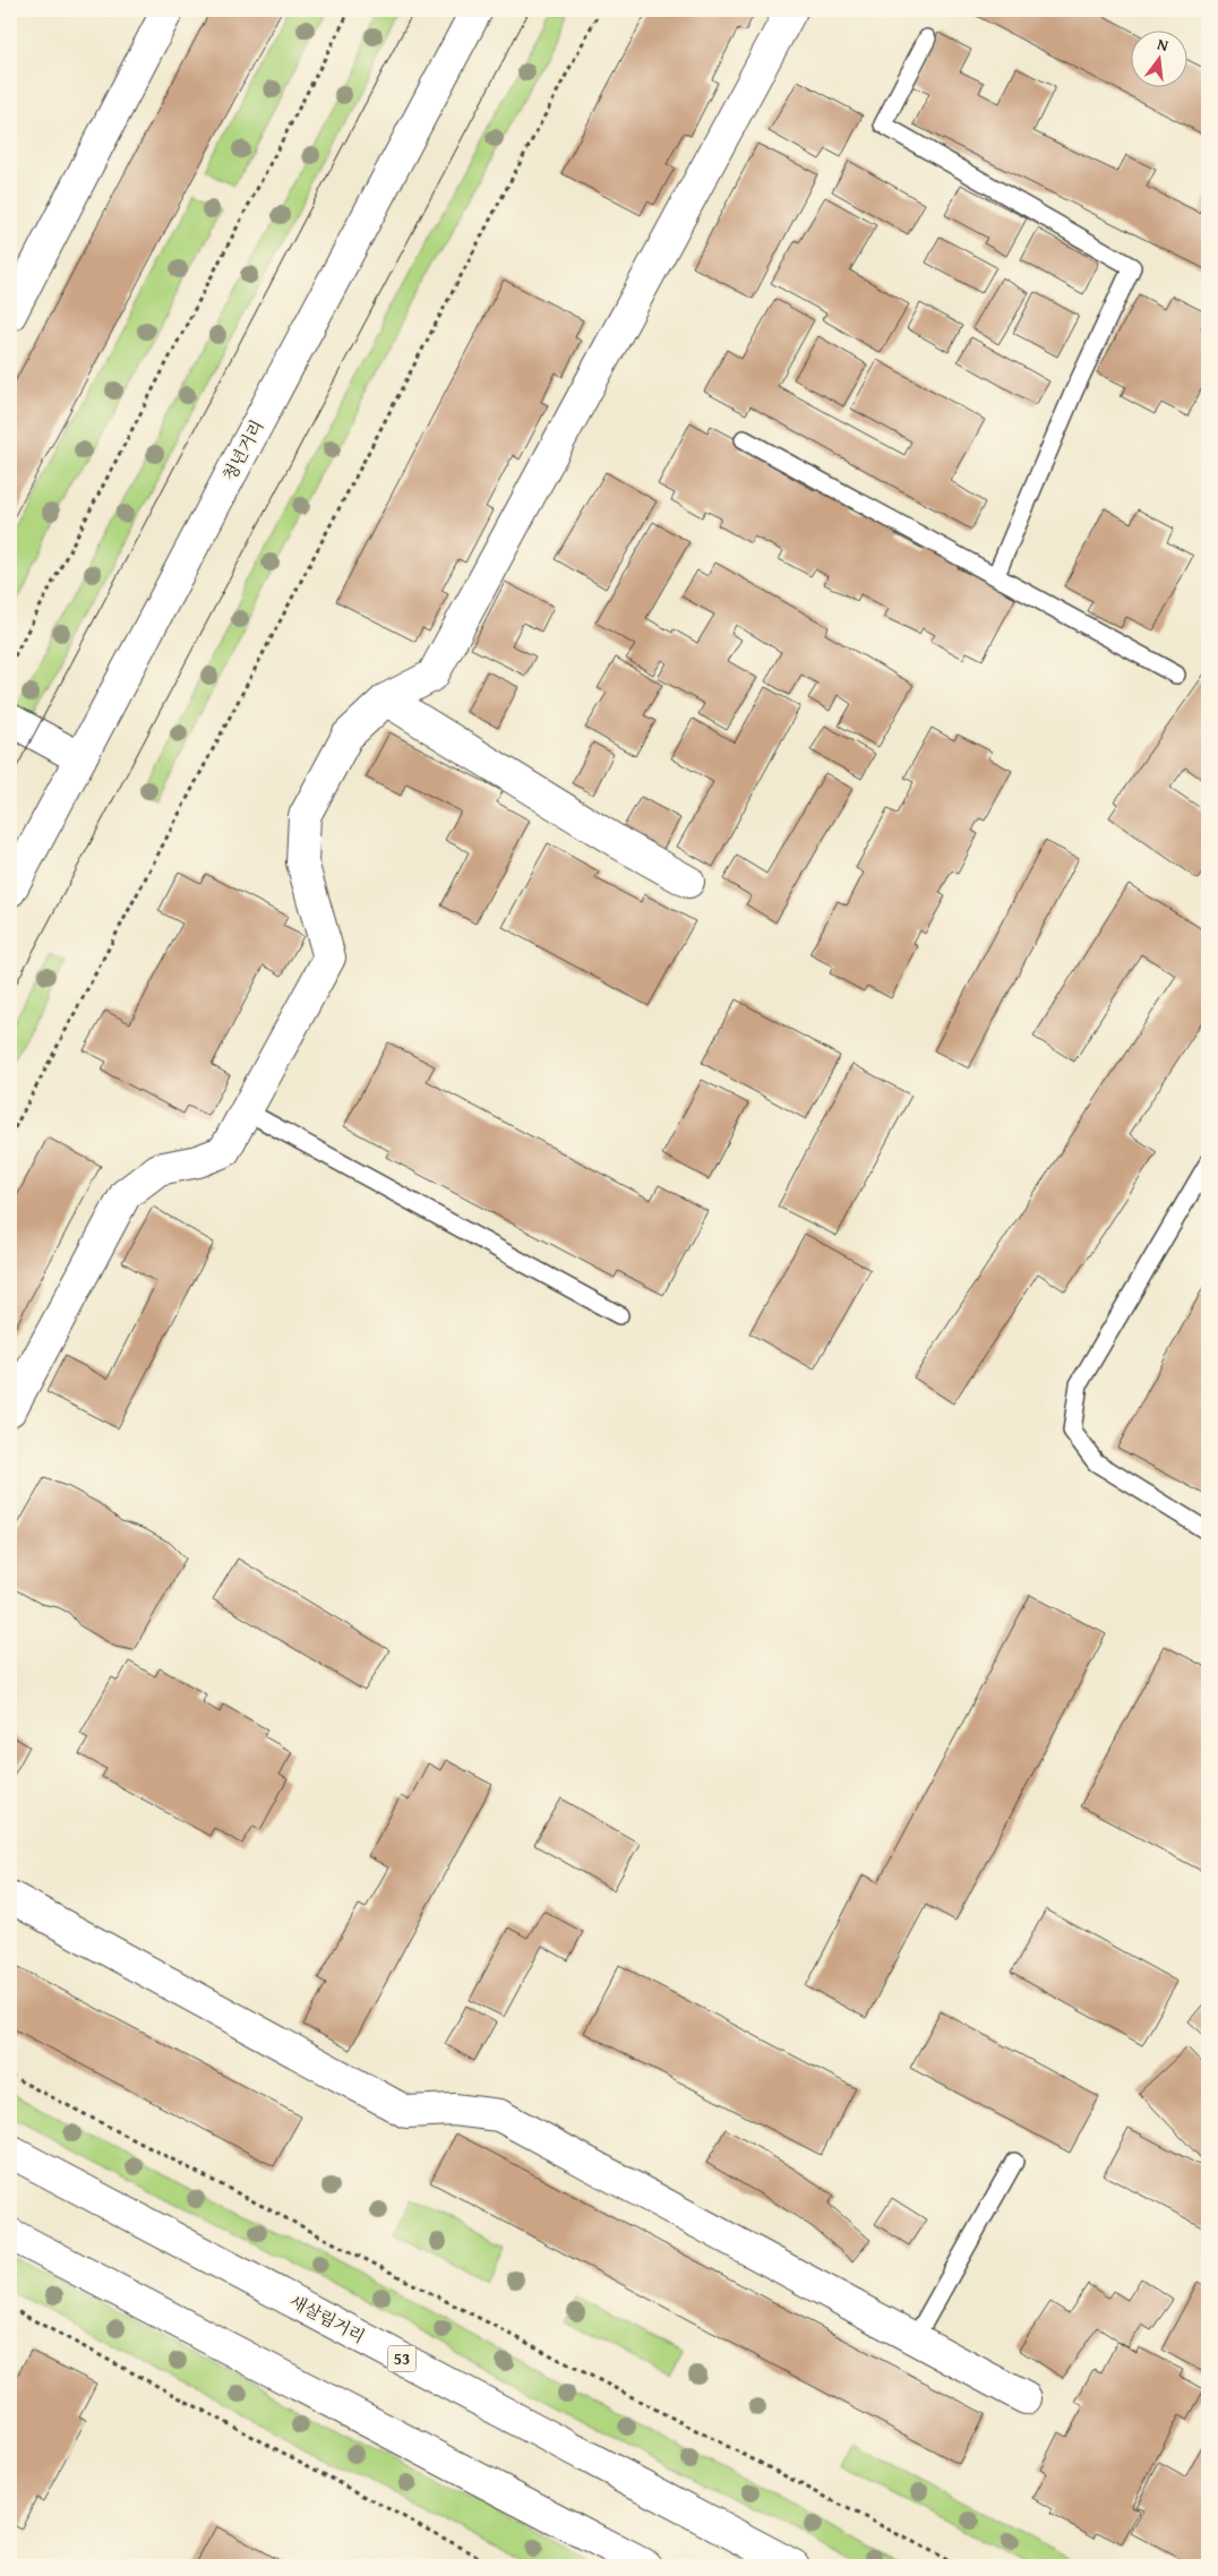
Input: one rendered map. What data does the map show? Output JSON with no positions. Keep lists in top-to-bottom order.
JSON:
{
  "streets": {
    "street": ["청년거리", "새살림거리", "53"]
  },
  "north": "top"
}
